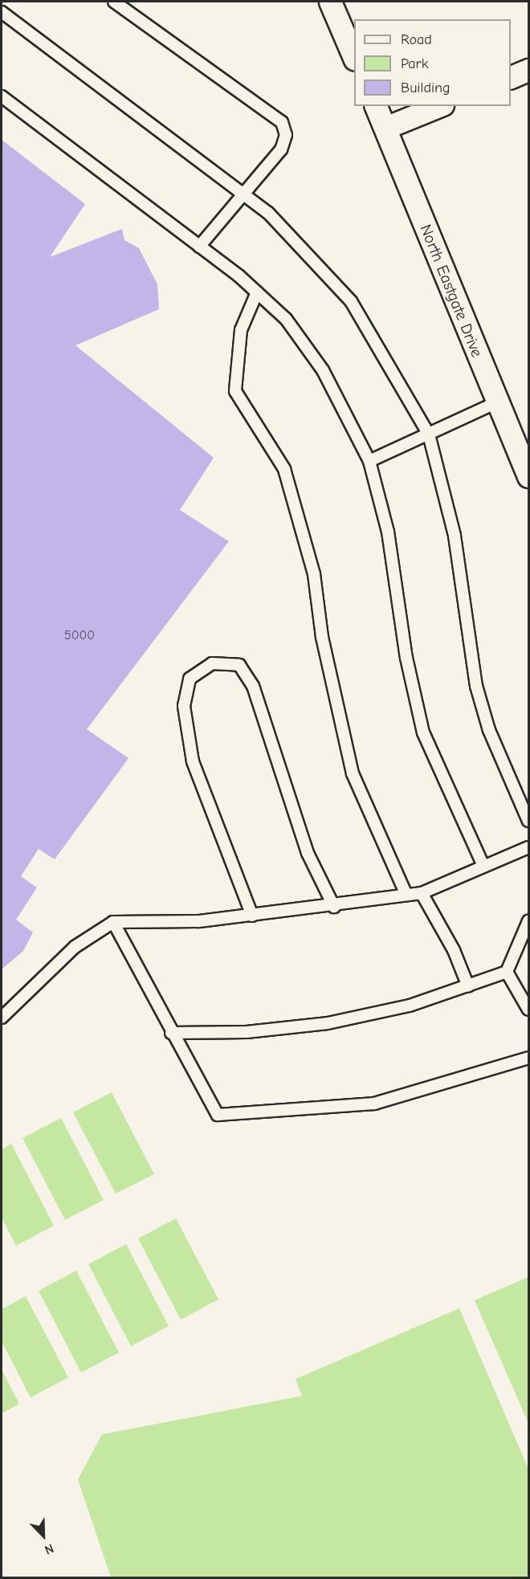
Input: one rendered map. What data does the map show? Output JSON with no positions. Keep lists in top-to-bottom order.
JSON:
{
  "streets": {
    "street": ["North Eastgate Drive"]
  },
  "house_numbers": ["5000"],
  "legend": ["Road", "Park", "Building"],
  "north": "bottom right"
}
